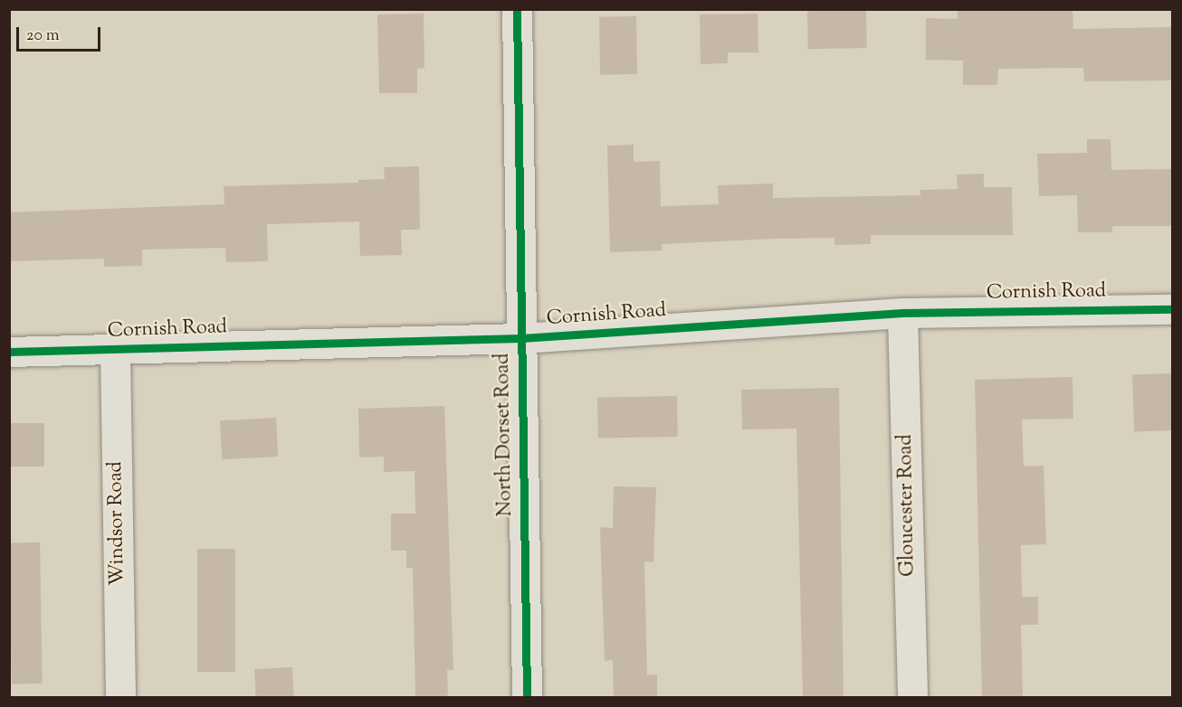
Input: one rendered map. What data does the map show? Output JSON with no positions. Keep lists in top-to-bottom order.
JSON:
{
  "streets": {
    "street": [
      "Cornish Road",
      "North Dorset Road",
      "Gloucester Road",
      "Windsor Road"
    ]
  },
  "crossings": [
    ["Cornish Road", "North Dorset Road"],
    ["Cornish Road", "Gloucester Road"],
    ["Cornish Road", "Windsor Road"]
  ],
  "scale_bar": "20 m"
}
